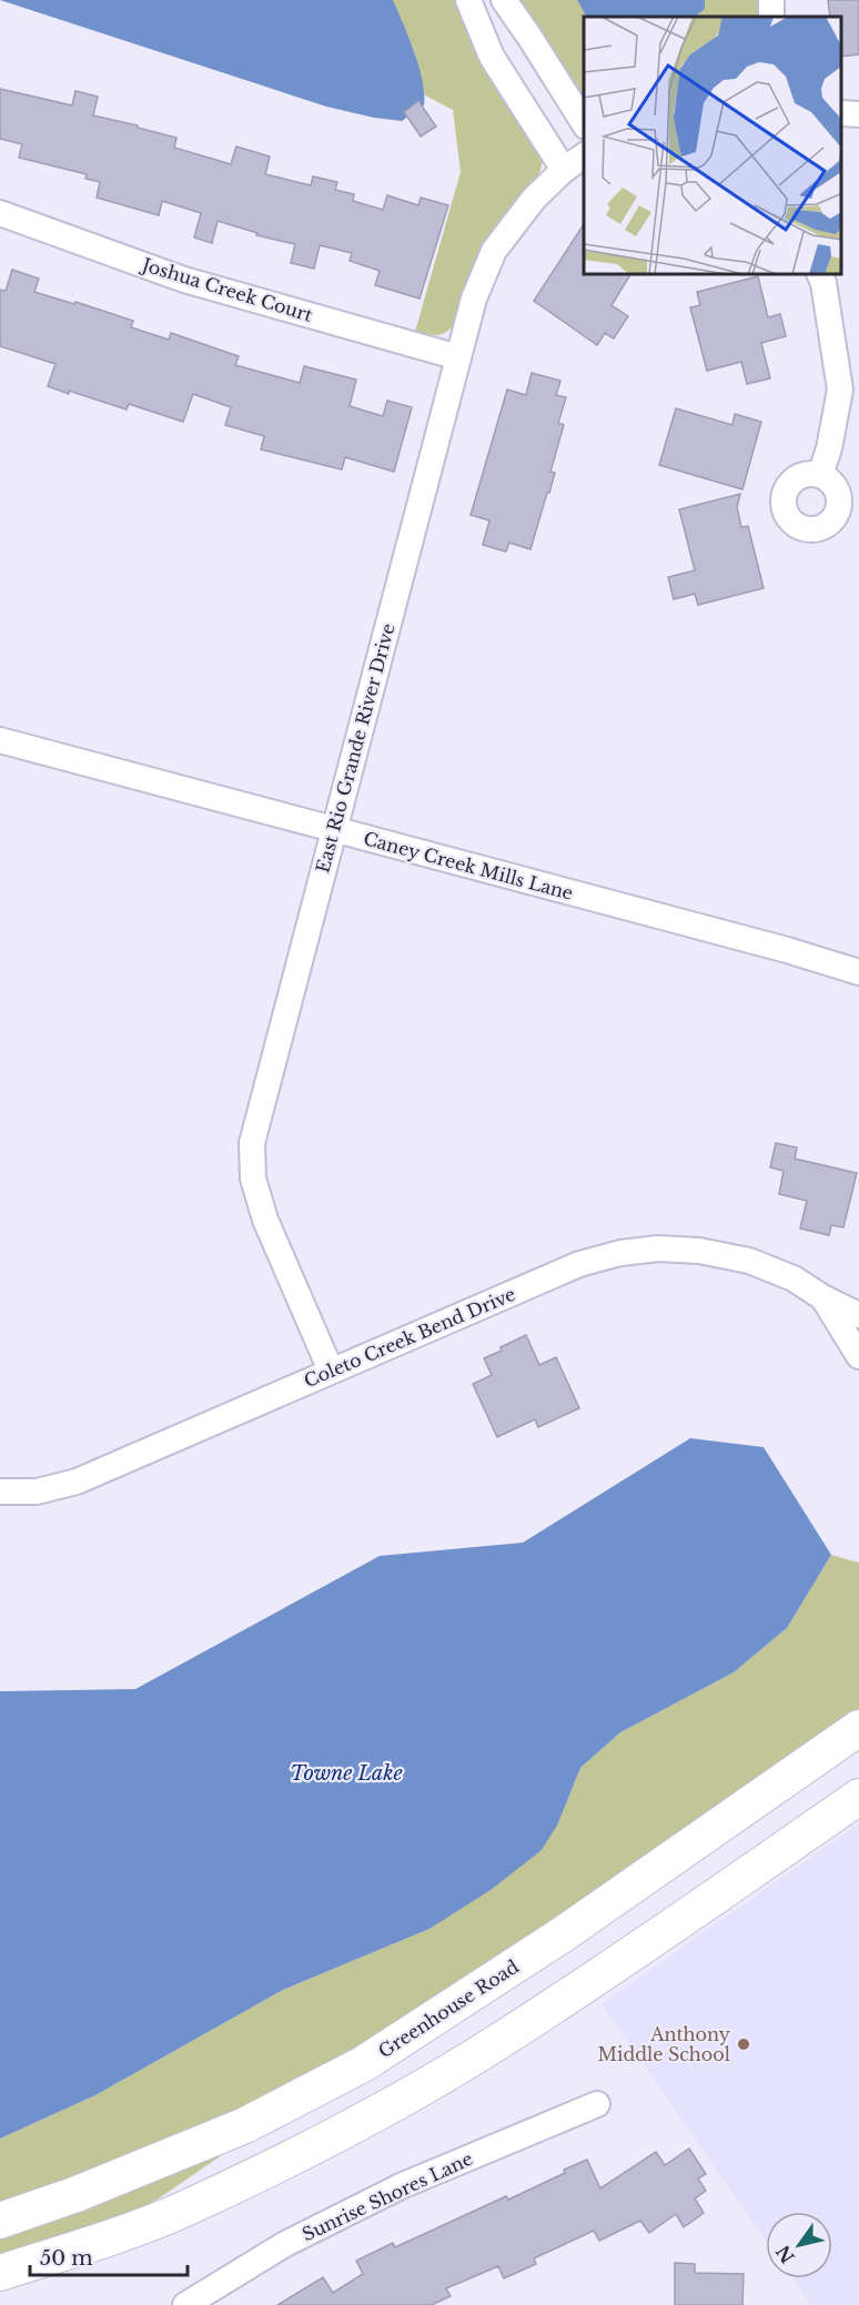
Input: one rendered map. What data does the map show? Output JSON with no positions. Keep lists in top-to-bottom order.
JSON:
{
  "streets": {
    "main road": ["Greenhouse Road"],
    "street": [
      "Joshua Creek Court",
      "East Rio Grande River Drive",
      "Caney Creek Mills Lane",
      "Coleto Creek Bend Drive",
      "Sunrise Shores Lane"
    ]
  },
  "crossings": [
    ["Joshua Creek Court", "East Rio Grande River Drive"],
    ["East Rio Grande River Drive", "Caney Creek Mills Lane"],
    ["East Rio Grande River Drive", "Coleto Creek Bend Drive"]
  ],
  "water": ["Towne Lake"],
  "places": ["Anthony Middle School"],
  "scale_bar": "50 m",
  "north": "bottom left"
}
